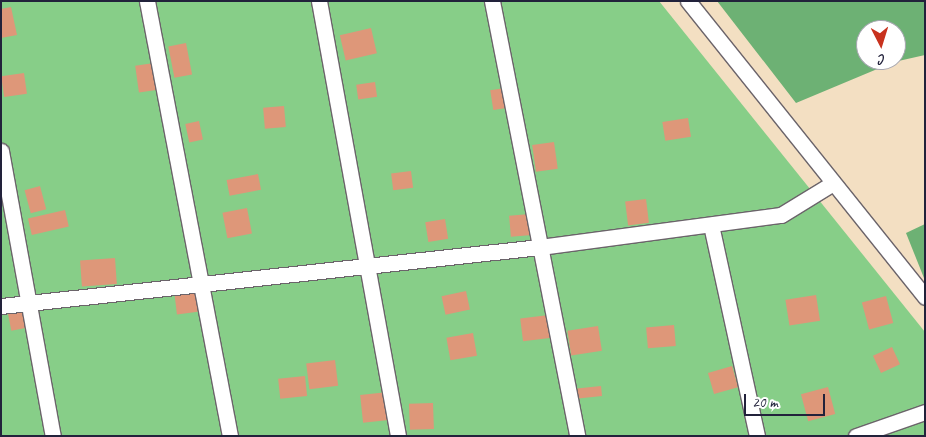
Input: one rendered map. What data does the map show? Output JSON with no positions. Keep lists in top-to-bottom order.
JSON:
{
  "scale_bar": "20 m",
  "north": "bottom"
}
